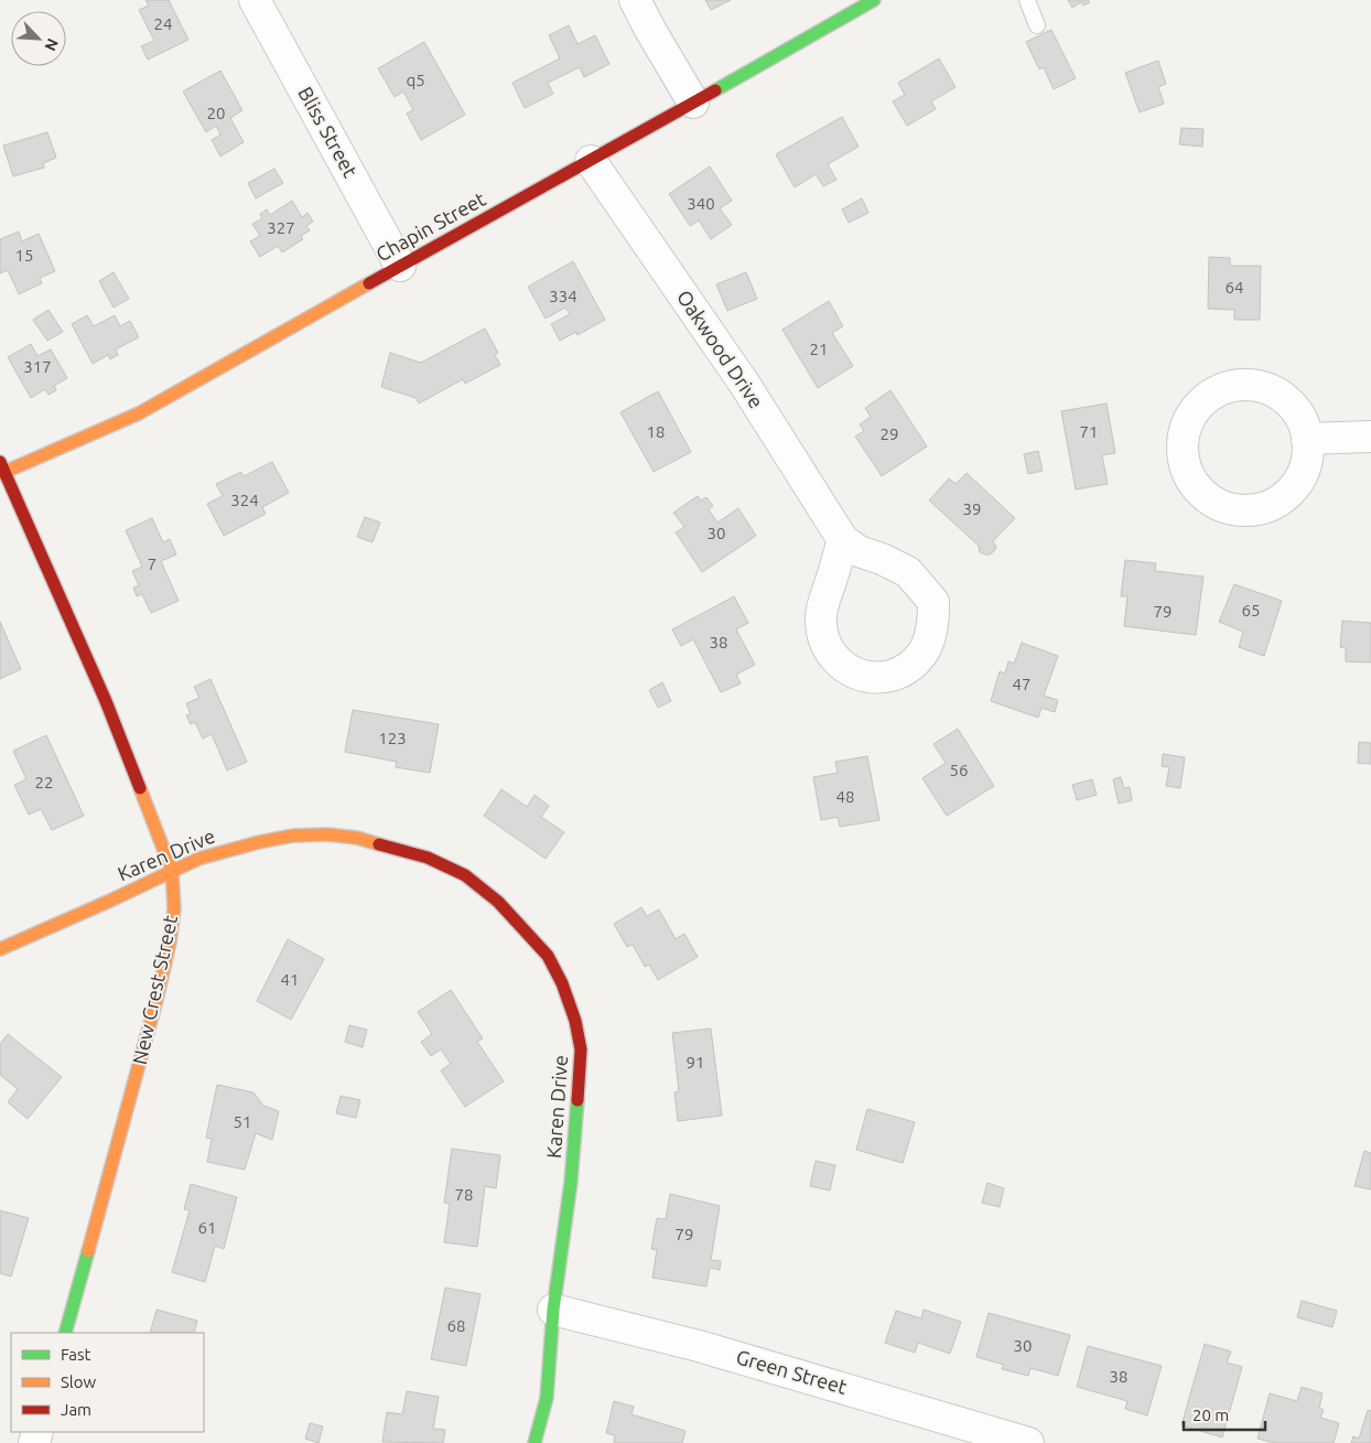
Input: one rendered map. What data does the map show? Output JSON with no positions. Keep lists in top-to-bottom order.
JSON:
{
  "streets": {
    "street": [
      "Bliss Street",
      "Chapin Street",
      "Oakwood Drive",
      "Karen Drive",
      "New Crest Street",
      "Green Street"
    ]
  },
  "crossings": [
    ["Bliss Street", "Chapin Street"],
    ["Chapin Street", "Oakwood Drive"],
    ["Chapin Street", "New Crest Street"],
    ["Karen Drive", "New Crest Street"],
    ["Karen Drive", "Green Street"]
  ],
  "house_numbers": [
    "24",
    "q5",
    "20",
    "340",
    "327",
    "15",
    "64",
    "334",
    "21",
    "317",
    "18",
    "71",
    "29",
    "324",
    "39",
    "30",
    "7",
    "65",
    "79",
    "38",
    "47",
    "123",
    "56",
    "22",
    "48",
    "41",
    "91",
    "51",
    "78",
    "61",
    "79",
    "68",
    "30",
    "38"
  ],
  "legend": ["Fast", "Slow", "Jam"],
  "scale_bar": "20 m",
  "north": "bottom right"
}
